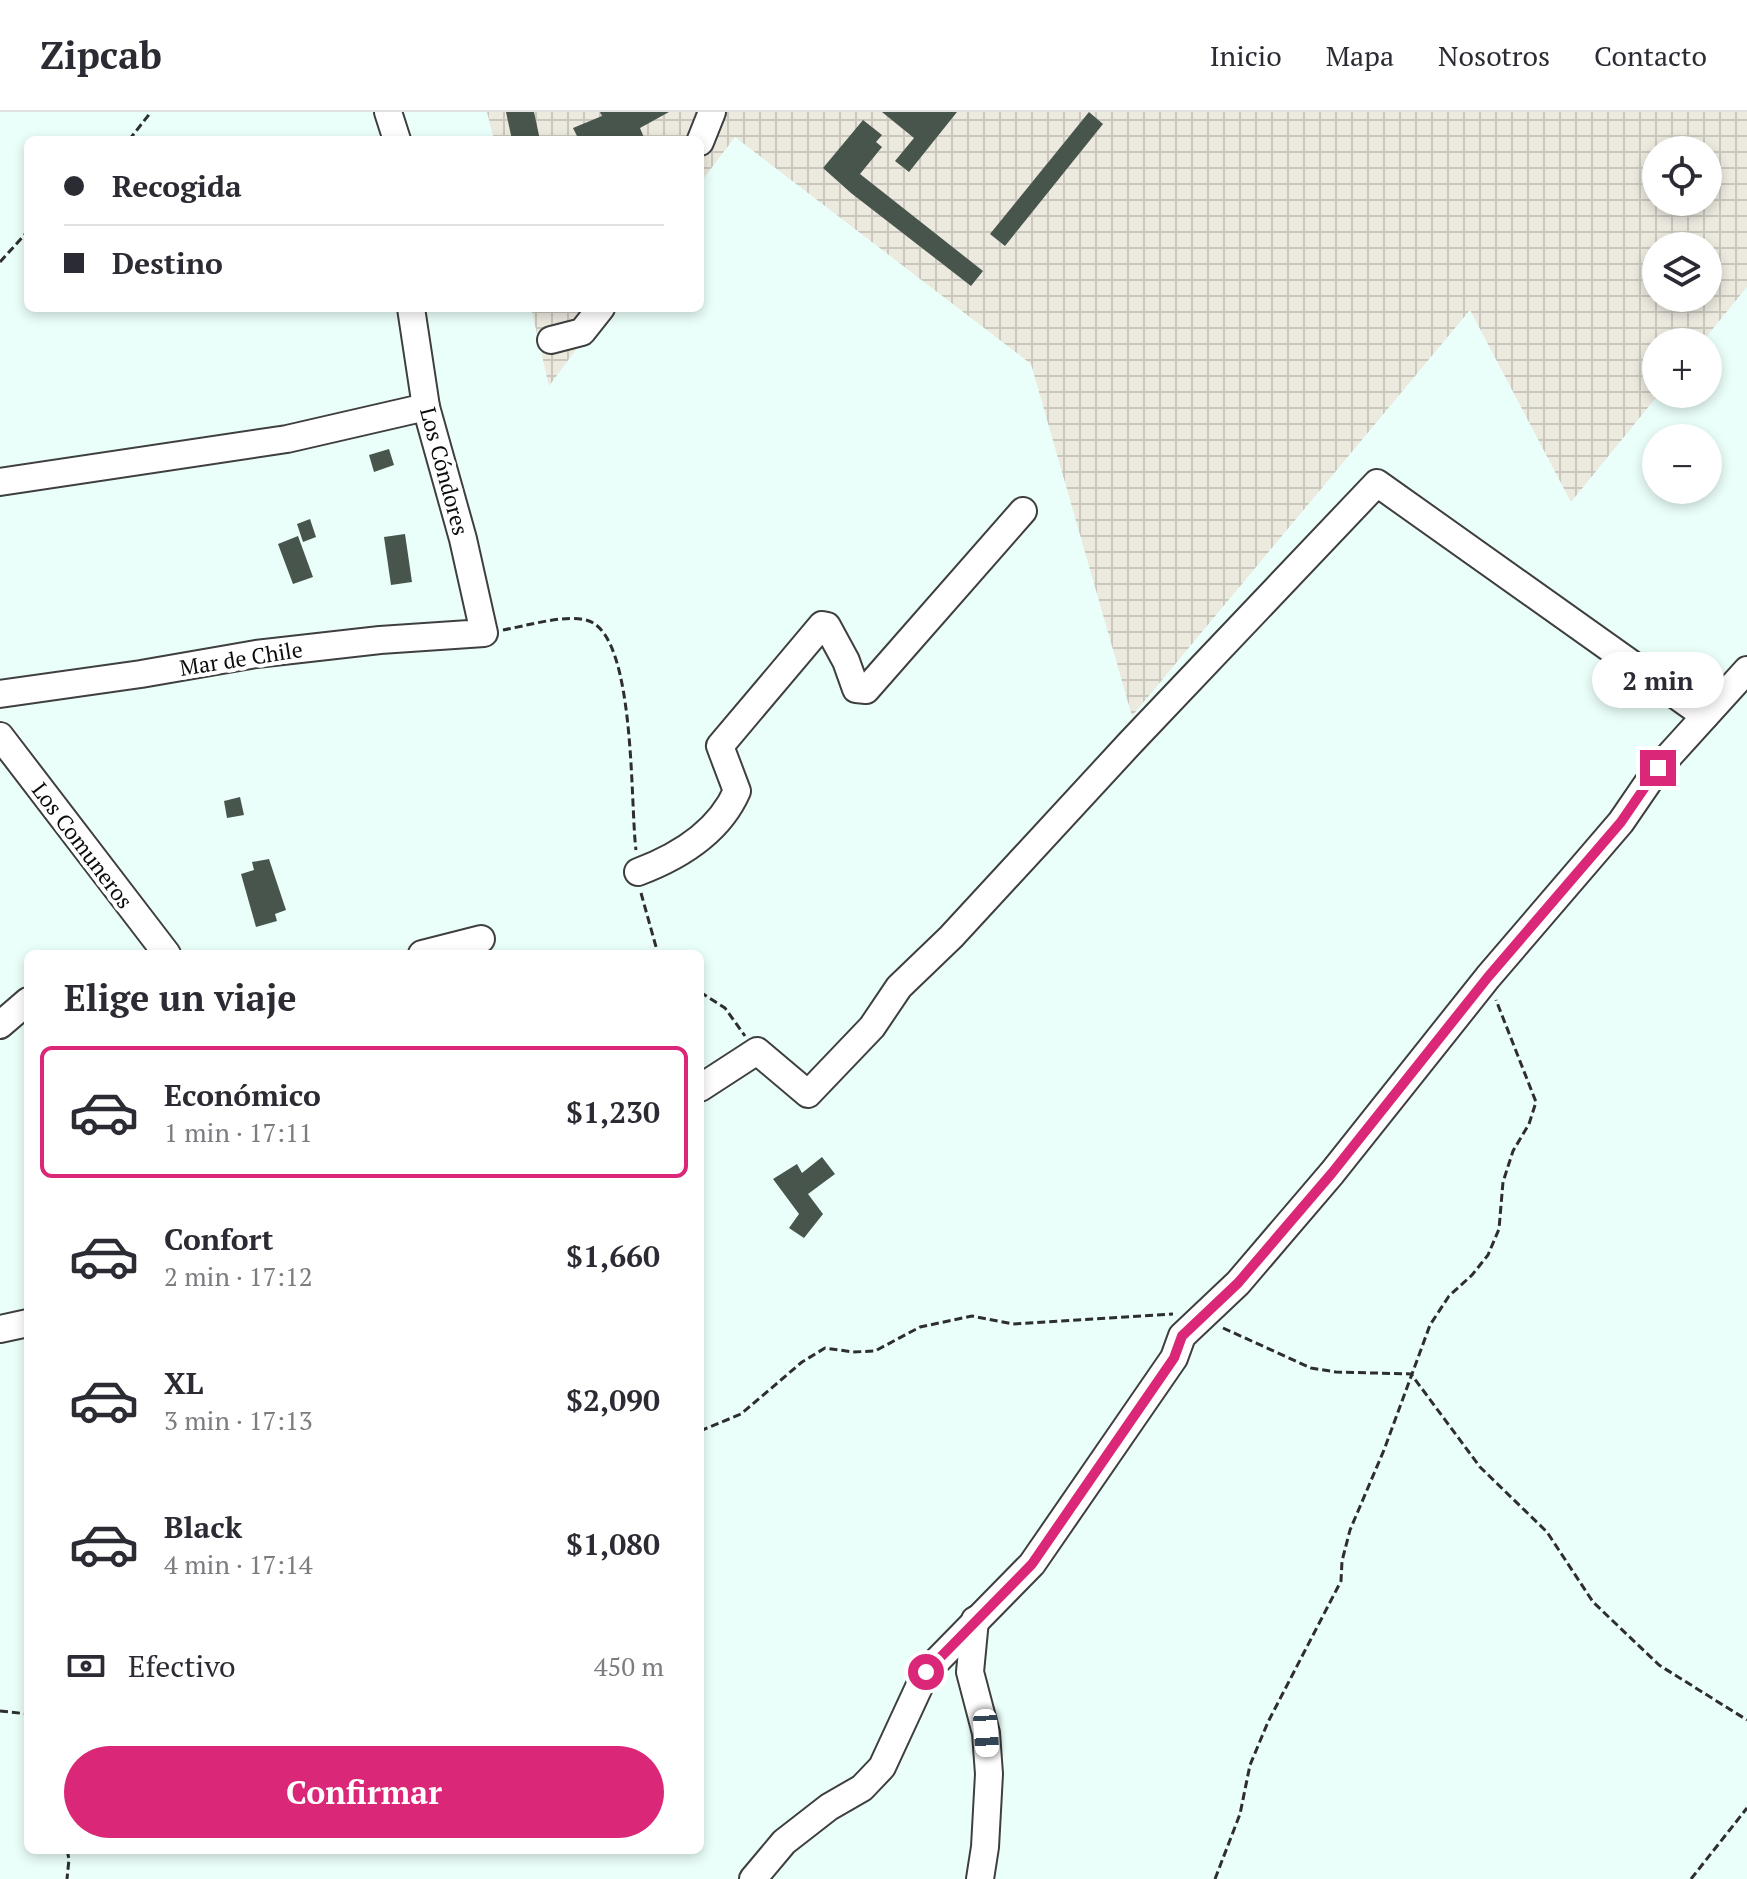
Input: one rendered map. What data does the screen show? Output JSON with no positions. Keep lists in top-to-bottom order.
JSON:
{
  "streets": {
    "street": ["Los Cóndores", "Mar de Chile", "Los Comuneros"]
  },
  "crossings": [
    ["Los Cóndores", "Mar de Chile"]
  ],
  "page": {
    "header": "Zipcab",
    "nav": [
      "Inicio",
      "Mapa",
      "Nosotros",
      "Contacto"
    ],
    "map_buttons": ["+", "−"],
    "banner": ["Recogida", "Destino"],
    "bubble": "2 min",
    "heading": "Elige un viaje",
    "list": [
      {
        "name": "Económico",
        "note": "1 min · 17:11",
        "value": "$1,230"
      },
      {
        "name": "Confort",
        "note": "2 min · 17:12",
        "value": "$1,660"
      },
      {
        "name": "XL",
        "note": "3 min · 17:13",
        "value": "$2,090"
      },
      {
        "name": "Black",
        "note": "4 min · 17:14",
        "value": "$1,080"
      }
    ],
    "pay": ["Efectivo", "450 m"],
    "buttons": "Confirmar"
  }
}
